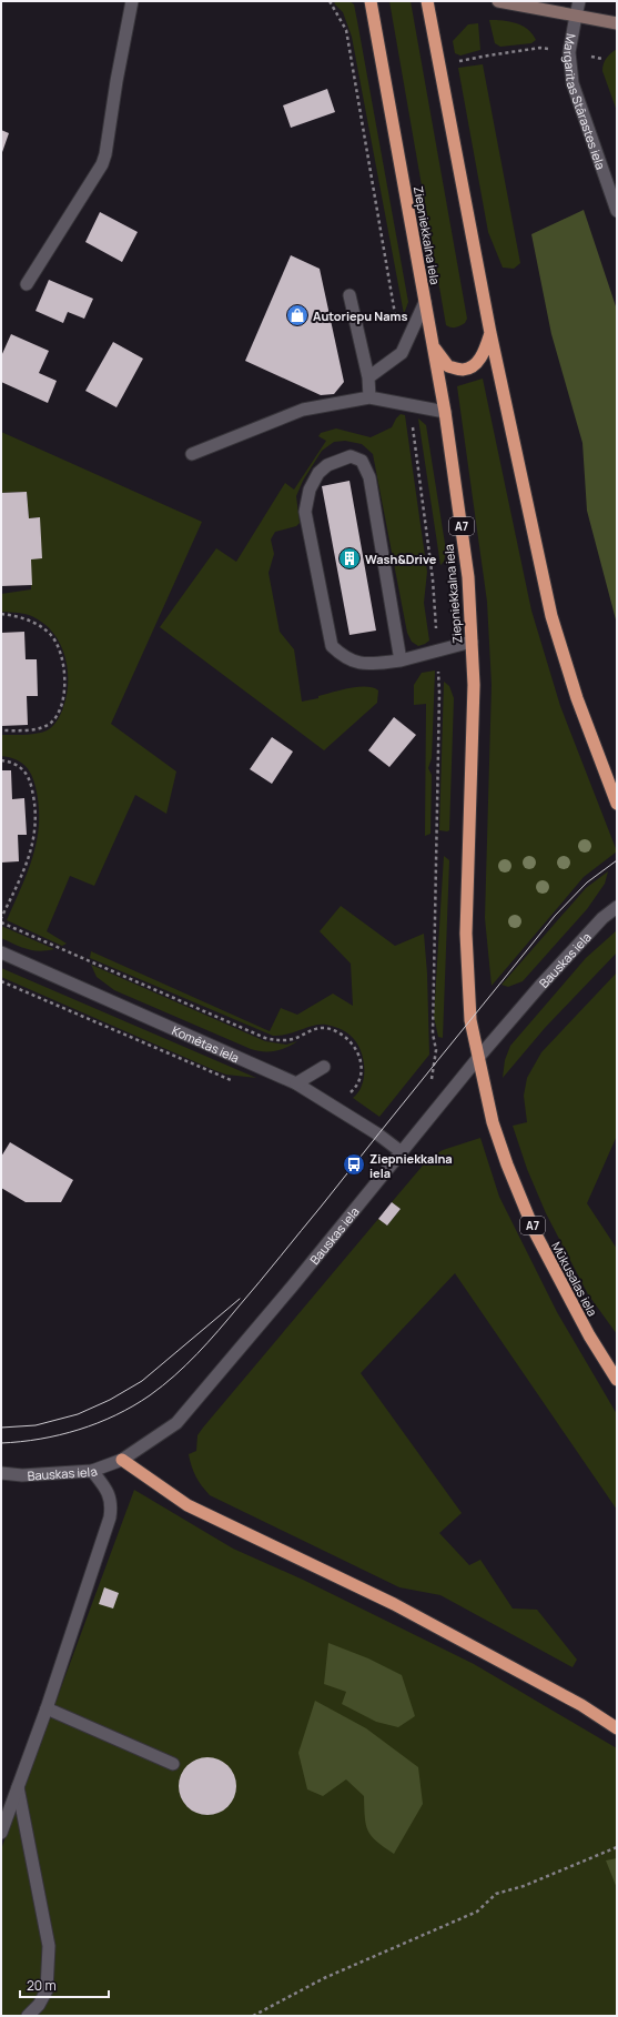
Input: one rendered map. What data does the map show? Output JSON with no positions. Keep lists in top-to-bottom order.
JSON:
{
  "streets": {
    "highway": ["Ziepniekkalna iela", "A7", "Mūkusalas iela"],
    "street": ["Margaritas Stārastes iela", "Bauskas iela", "Komētas iela"]
  },
  "crossings": [
    ["Ziepniekkalna iela", "Bauskas iela"],
    ["Ziepniekkalna iela", "Mūkusalas iela"],
    ["Bauskas iela", "Komētas iela"],
    ["Bauskas iela", "Mūkusalas iela"]
  ],
  "places": {
    "shop": ["Autoriepu Nams"],
    "building": ["Wash&Drive"],
    "bus stop": ["Ziepniekkalna iela"]
  },
  "scale_bar": "20 m"
}
